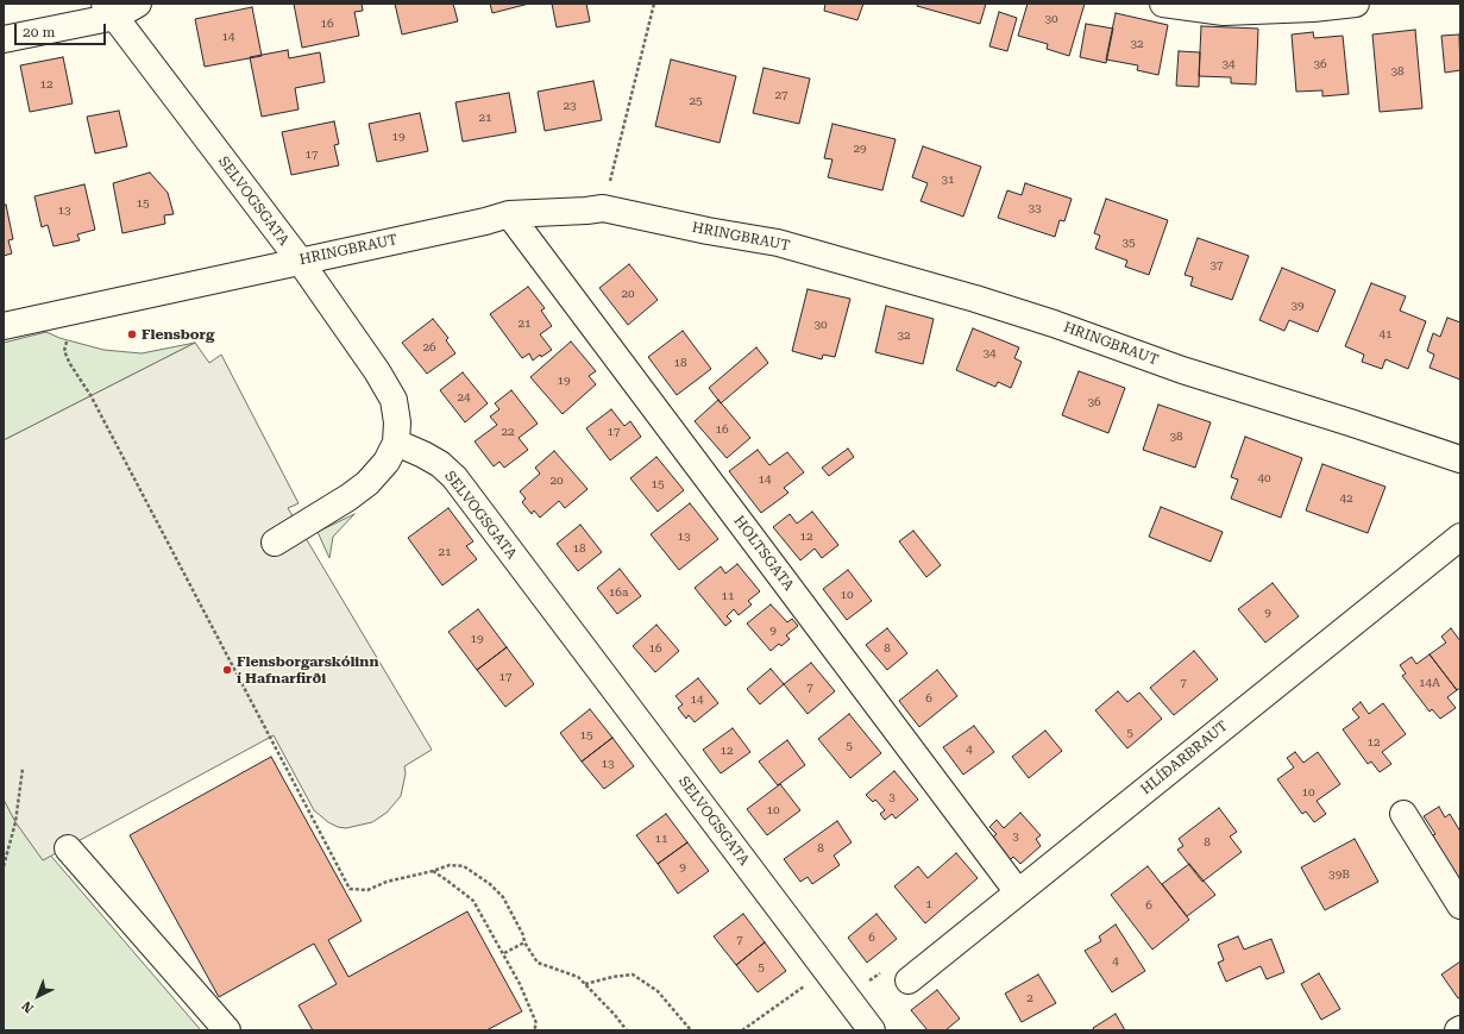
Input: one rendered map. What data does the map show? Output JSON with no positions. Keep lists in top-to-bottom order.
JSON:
{
  "streets": {
    "street": [
      "SELVOGSGATA",
      "HRINGBRAUT",
      "HOLTSGATA",
      "HLÍÐARBRAUT"
    ]
  },
  "crossings": [
    ["SELVOGSGATA", "HRINGBRAUT"],
    ["HRINGBRAUT", "HOLTSGATA"],
    ["HOLTSGATA", "HLÍÐARBRAUT"]
  ],
  "places": ["Flensborg", "Flensborgarskólinn í Hafnarfirði"],
  "house_numbers": [
    "30",
    "16",
    "14",
    "32",
    "34",
    "36",
    "38",
    "12",
    "27",
    "25",
    "23",
    "21",
    "19",
    "29",
    "17",
    "31",
    "15",
    "33",
    "13",
    "35",
    "37",
    "20",
    "39",
    "21",
    "30",
    "41",
    "32",
    "26",
    "34",
    "18",
    "19",
    "24",
    "36",
    "16",
    "22",
    "17",
    "38",
    "40",
    "14",
    "20",
    "15",
    "42",
    "13",
    "12",
    "18",
    "21",
    "16a",
    "10",
    "11",
    "9",
    "9",
    "19",
    "16",
    "8",
    "17",
    "7",
    "14A",
    "7",
    "6",
    "14",
    "5",
    "15",
    "12",
    "5",
    "4",
    "12",
    "13",
    "10",
    "3",
    "10",
    "3",
    "11",
    "8",
    "8",
    "9",
    "39B",
    "1",
    "6",
    "6",
    "7",
    "4",
    "5",
    "2"
  ],
  "scale_bar": "20 m",
  "north": "bottom left"
}
